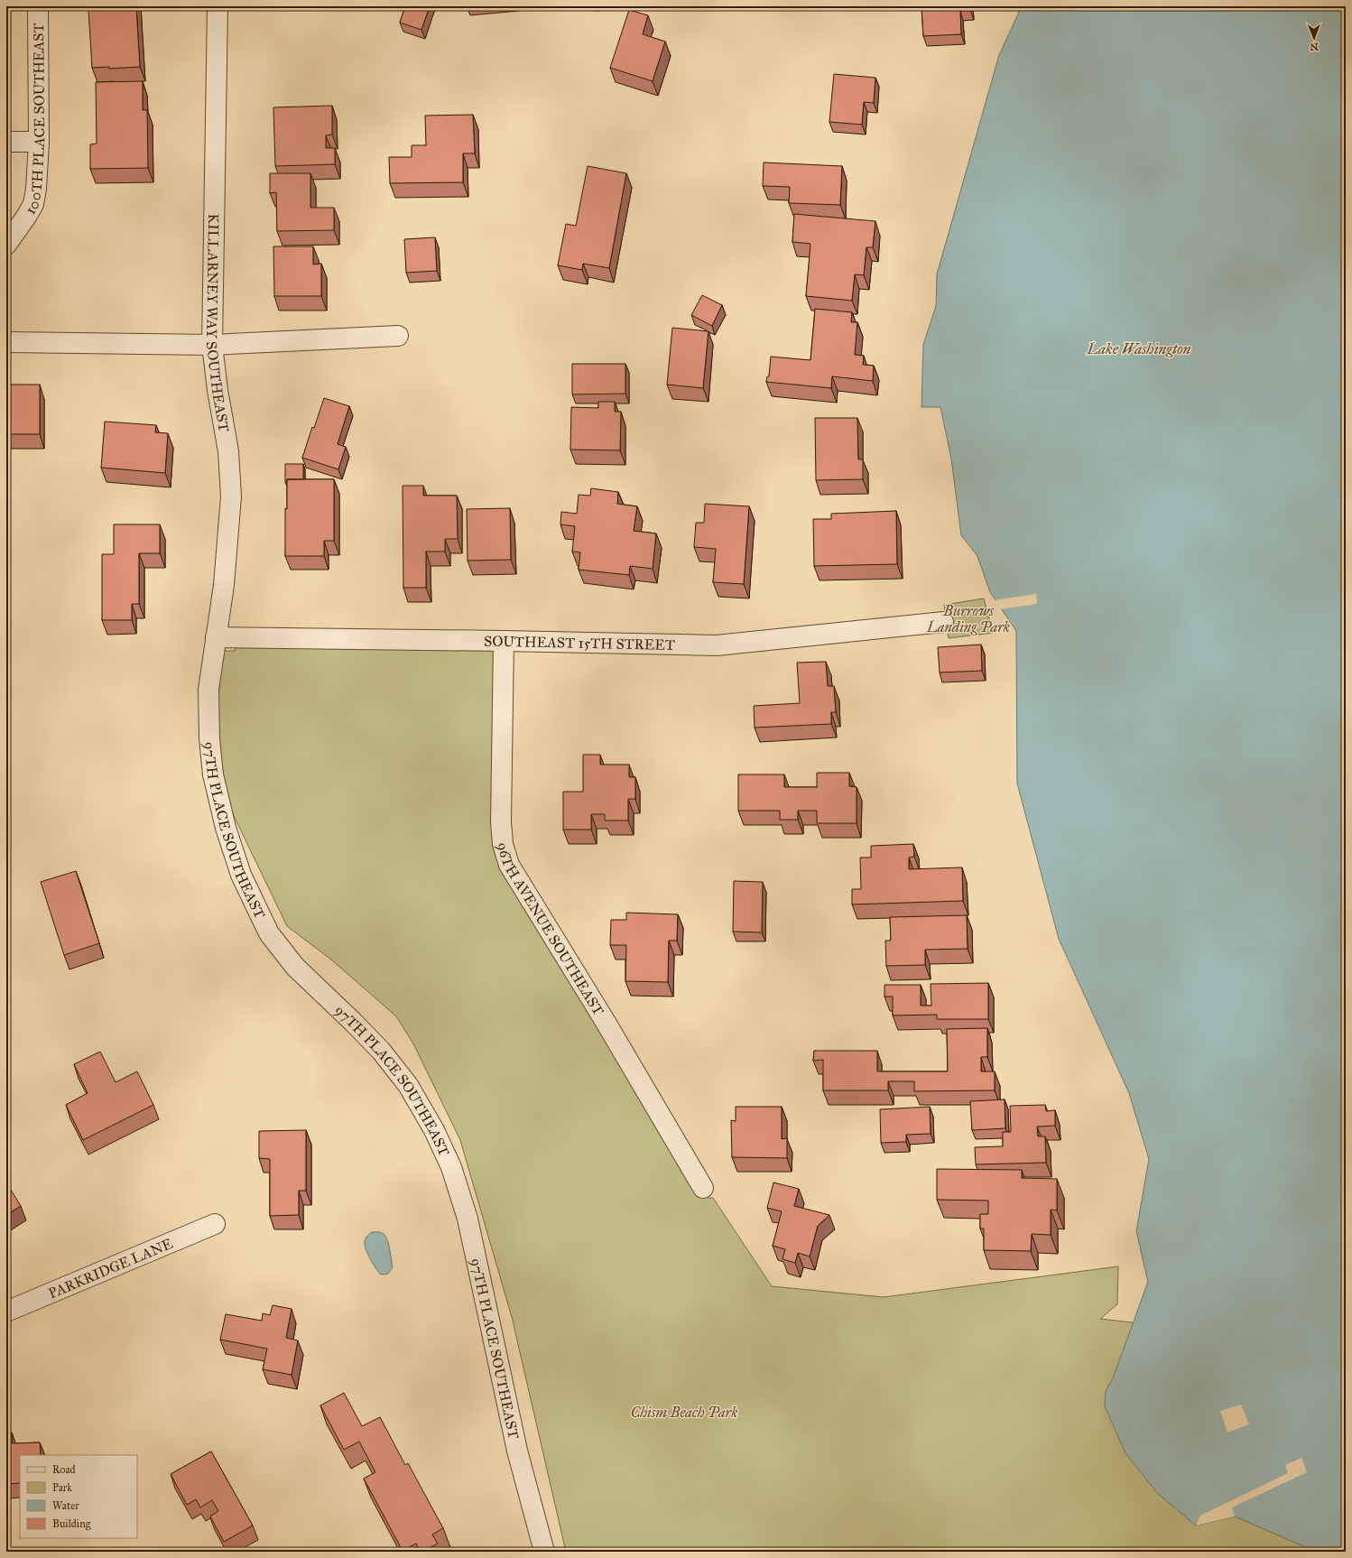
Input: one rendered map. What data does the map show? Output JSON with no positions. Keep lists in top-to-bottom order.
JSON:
{
  "streets": {
    "street": [
      "100TH PLACE SOUTHEAST",
      "KILLARNEY WAY SOUTHEAST",
      "SOUTHEAST 15TH STREET",
      "97TH PLACE SOUTHEAST",
      "96TH AVENUE SOUTHEAST",
      "PARKRIDGE LANE"
    ]
  },
  "crossings": [
    ["KILLARNEY WAY SOUTHEAST", "SOUTHEAST 15TH STREET"],
    ["KILLARNEY WAY SOUTHEAST", "97TH PLACE SOUTHEAST"],
    ["SOUTHEAST 15TH STREET", "97TH PLACE SOUTHEAST"],
    ["SOUTHEAST 15TH STREET", "96TH AVENUE SOUTHEAST"]
  ],
  "water": ["Lake Washington"],
  "parks": ["Burrows Landing Park", "Chism Beach Park"],
  "legend": [
    "Road",
    "Park",
    "Water",
    "Building"
  ],
  "north": "bottom"
}
